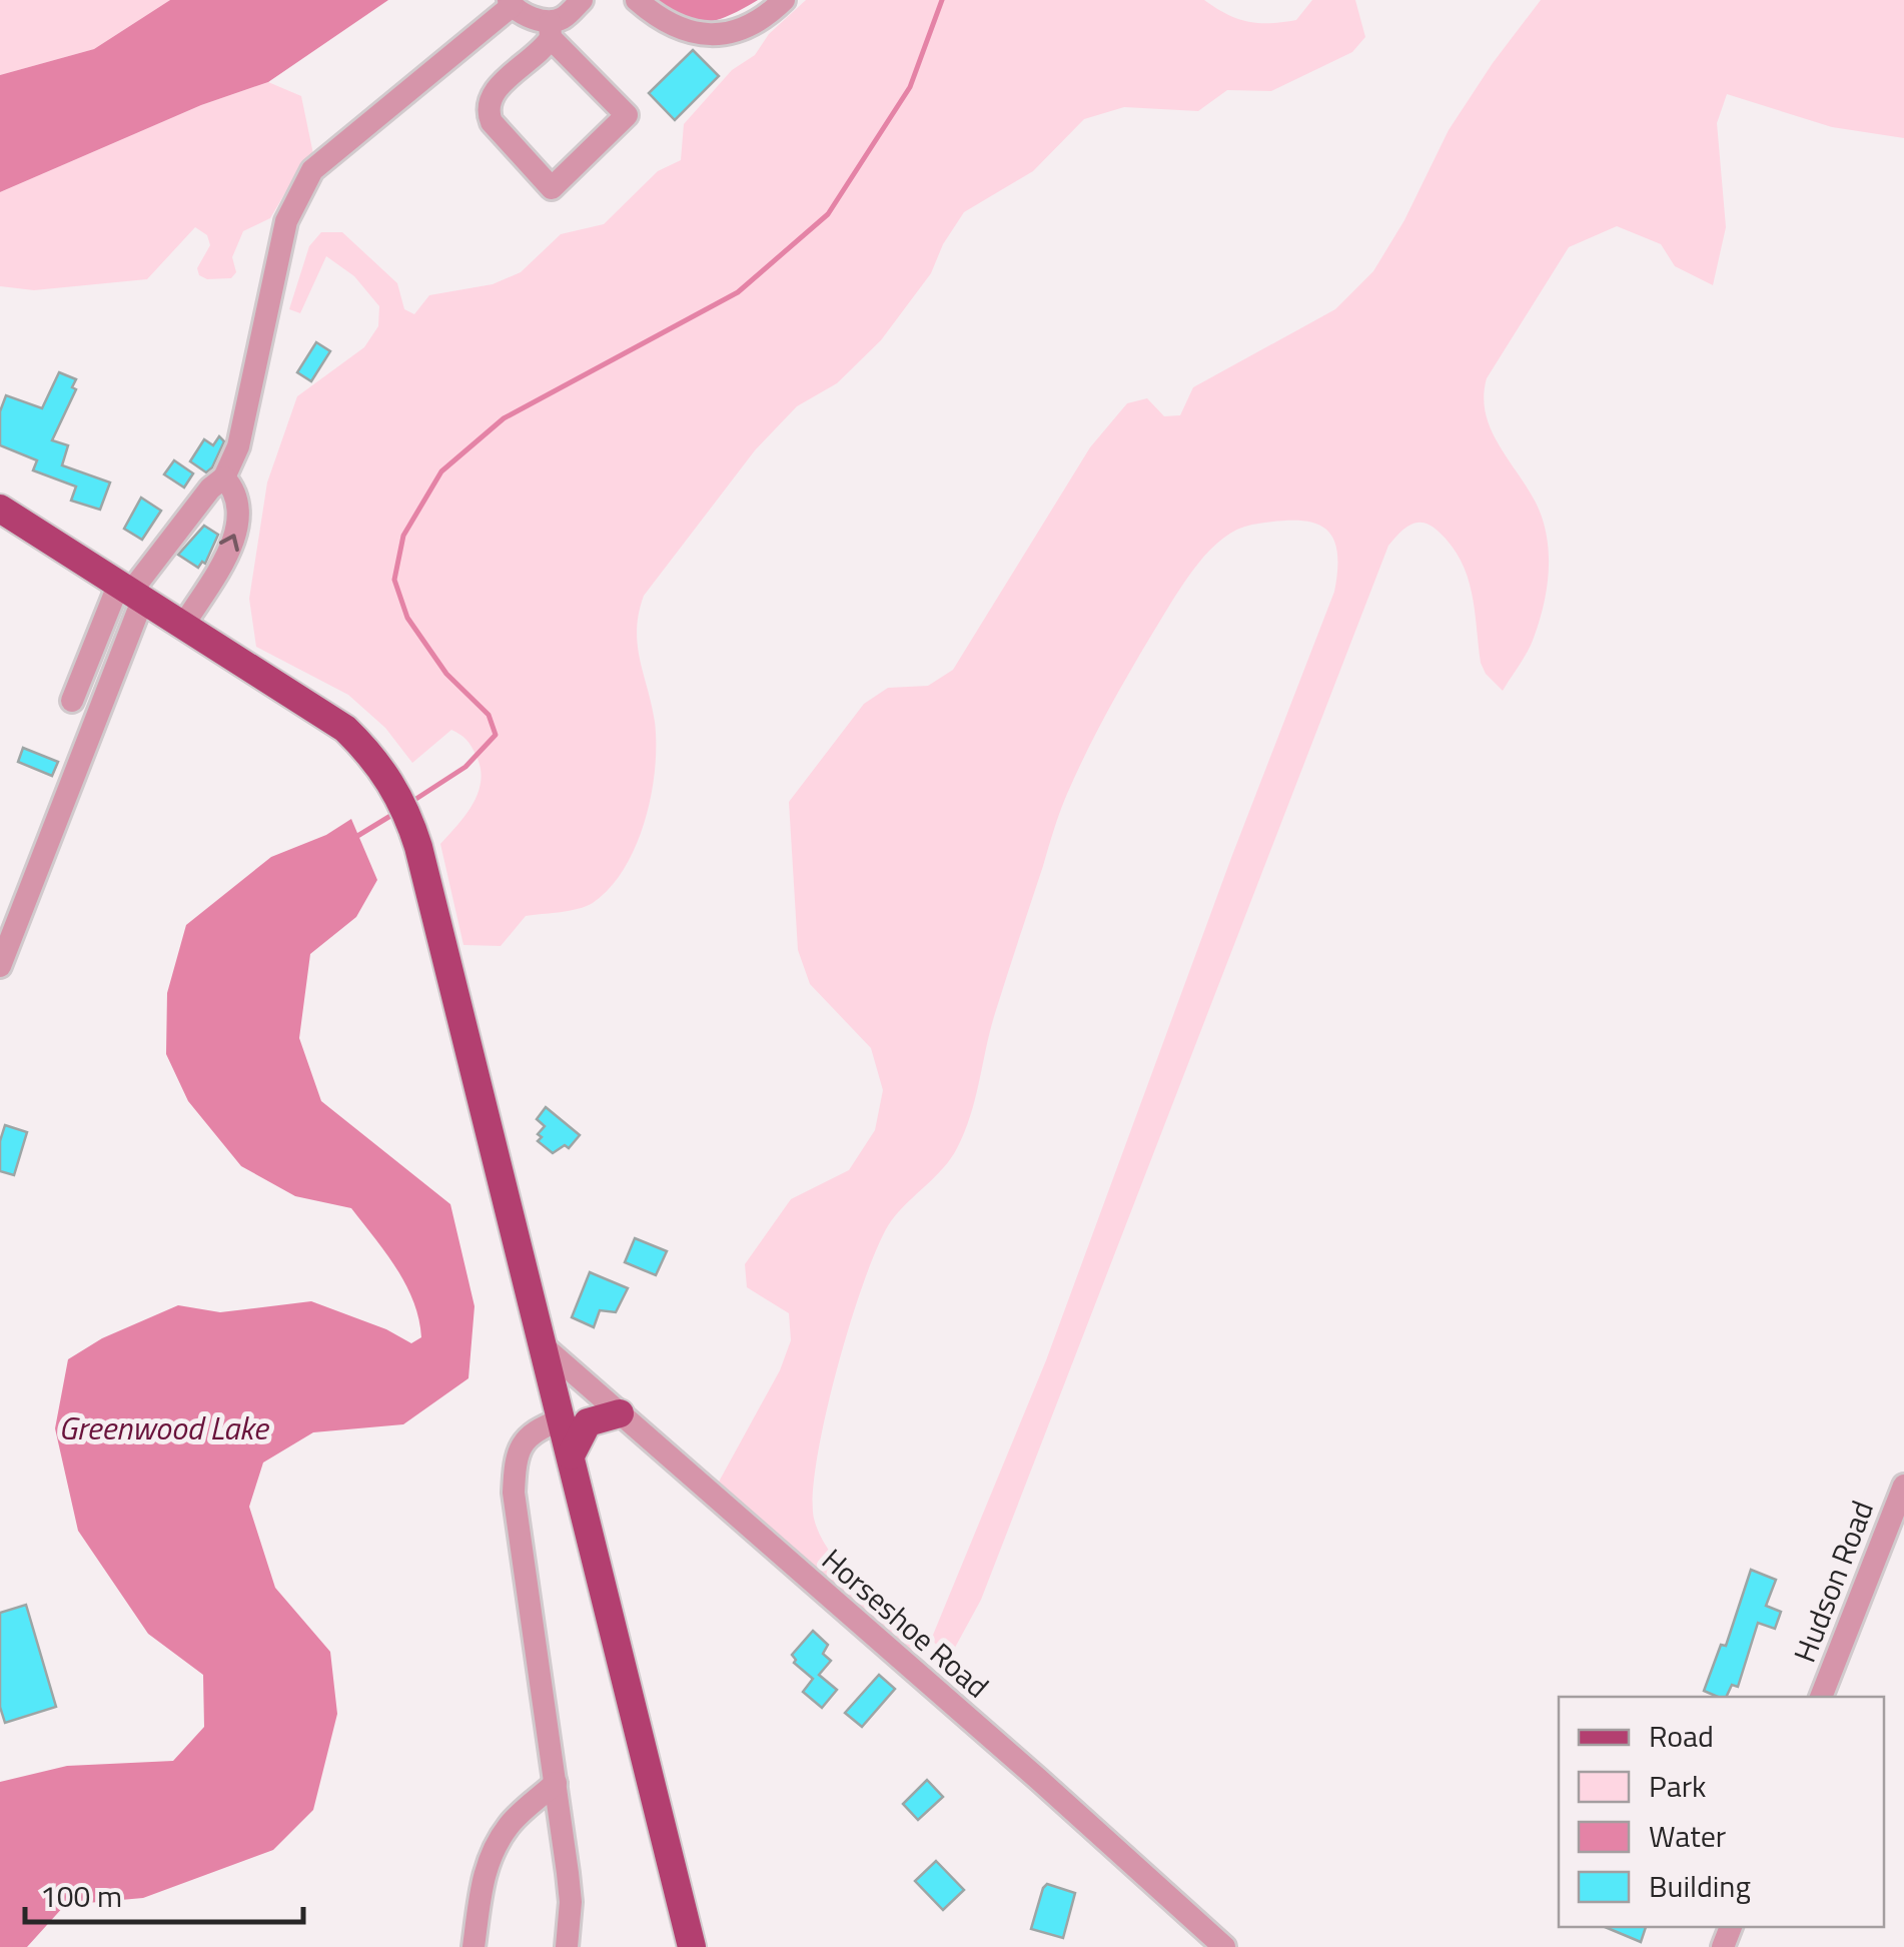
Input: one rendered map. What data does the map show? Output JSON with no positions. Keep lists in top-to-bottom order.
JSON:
{
  "streets": {
    "street": ["Hudson Road", "Horseshoe Road"]
  },
  "water": ["Greenwood Lake"],
  "legend": [
    "Road",
    "Park",
    "Water",
    "Building"
  ],
  "scale_bar": "100 m"
}
